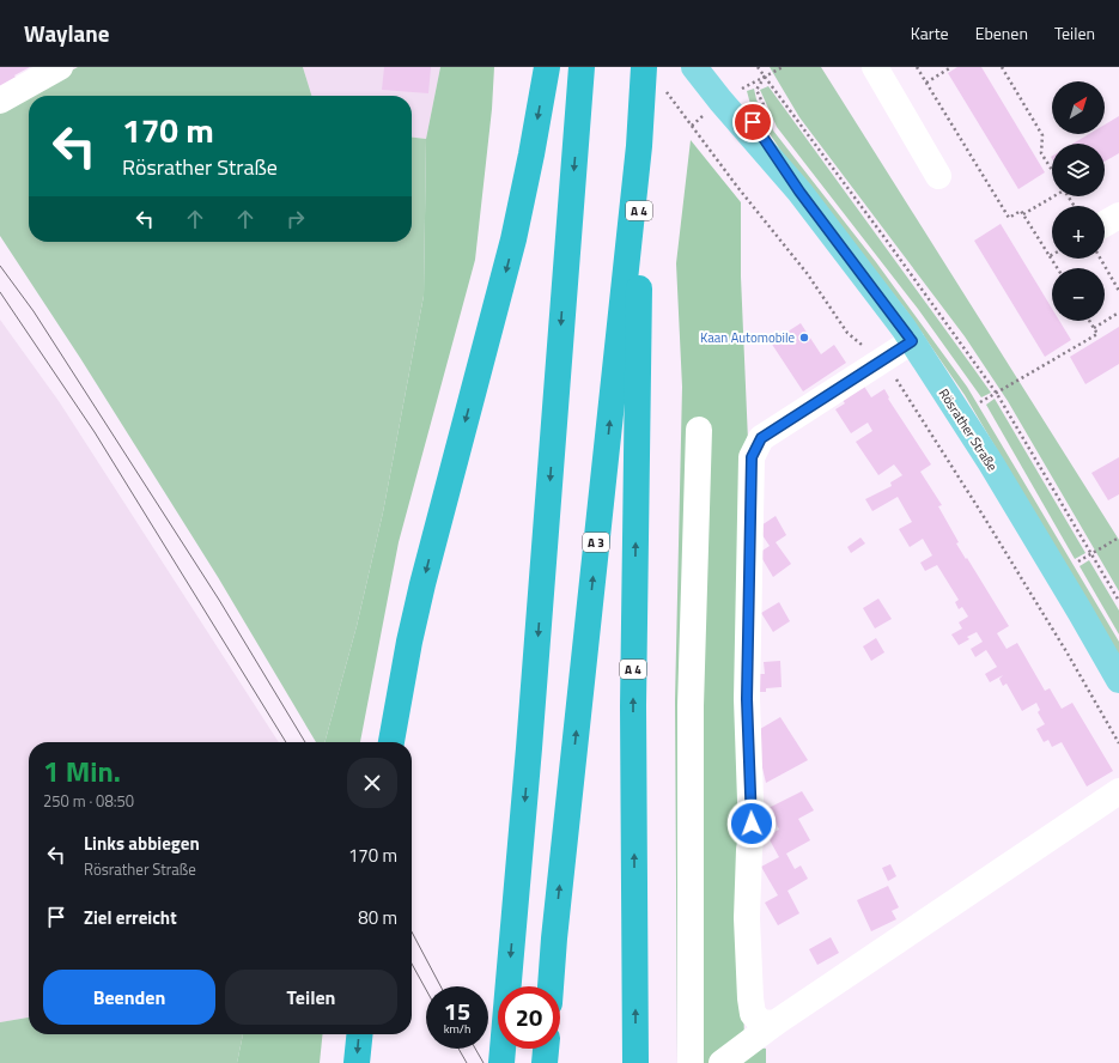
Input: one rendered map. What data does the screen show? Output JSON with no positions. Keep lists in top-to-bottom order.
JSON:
{
  "streets": {
    "highway": ["A 4", "A 3"],
    "main road": ["Rösrather Straße"]
  },
  "crossings": [
    ["A 4", "A 3"]
  ],
  "places": ["Kaan Automobile"],
  "north": "top right",
  "page": {
    "header": "Waylane",
    "nav": ["Karte", "Ebenen", "Teilen"],
    "map_buttons": ["+", "−"],
    "turn": ["170 m", "Rösrather Straße"],
    "heading": ["1 Min.", "250 m · 08:50"],
    "list": [
      {
        "name": "Links abbiegen",
        "note": "Rösrather Straße",
        "value": "170 m"
      },
      {
        "name": "Ziel erreicht",
        "value": "80 m"
      }
    ],
    "buttons": ["Beenden", "Teilen"],
    "speed": "15 km/h",
    "limit": "20"
  }
}
